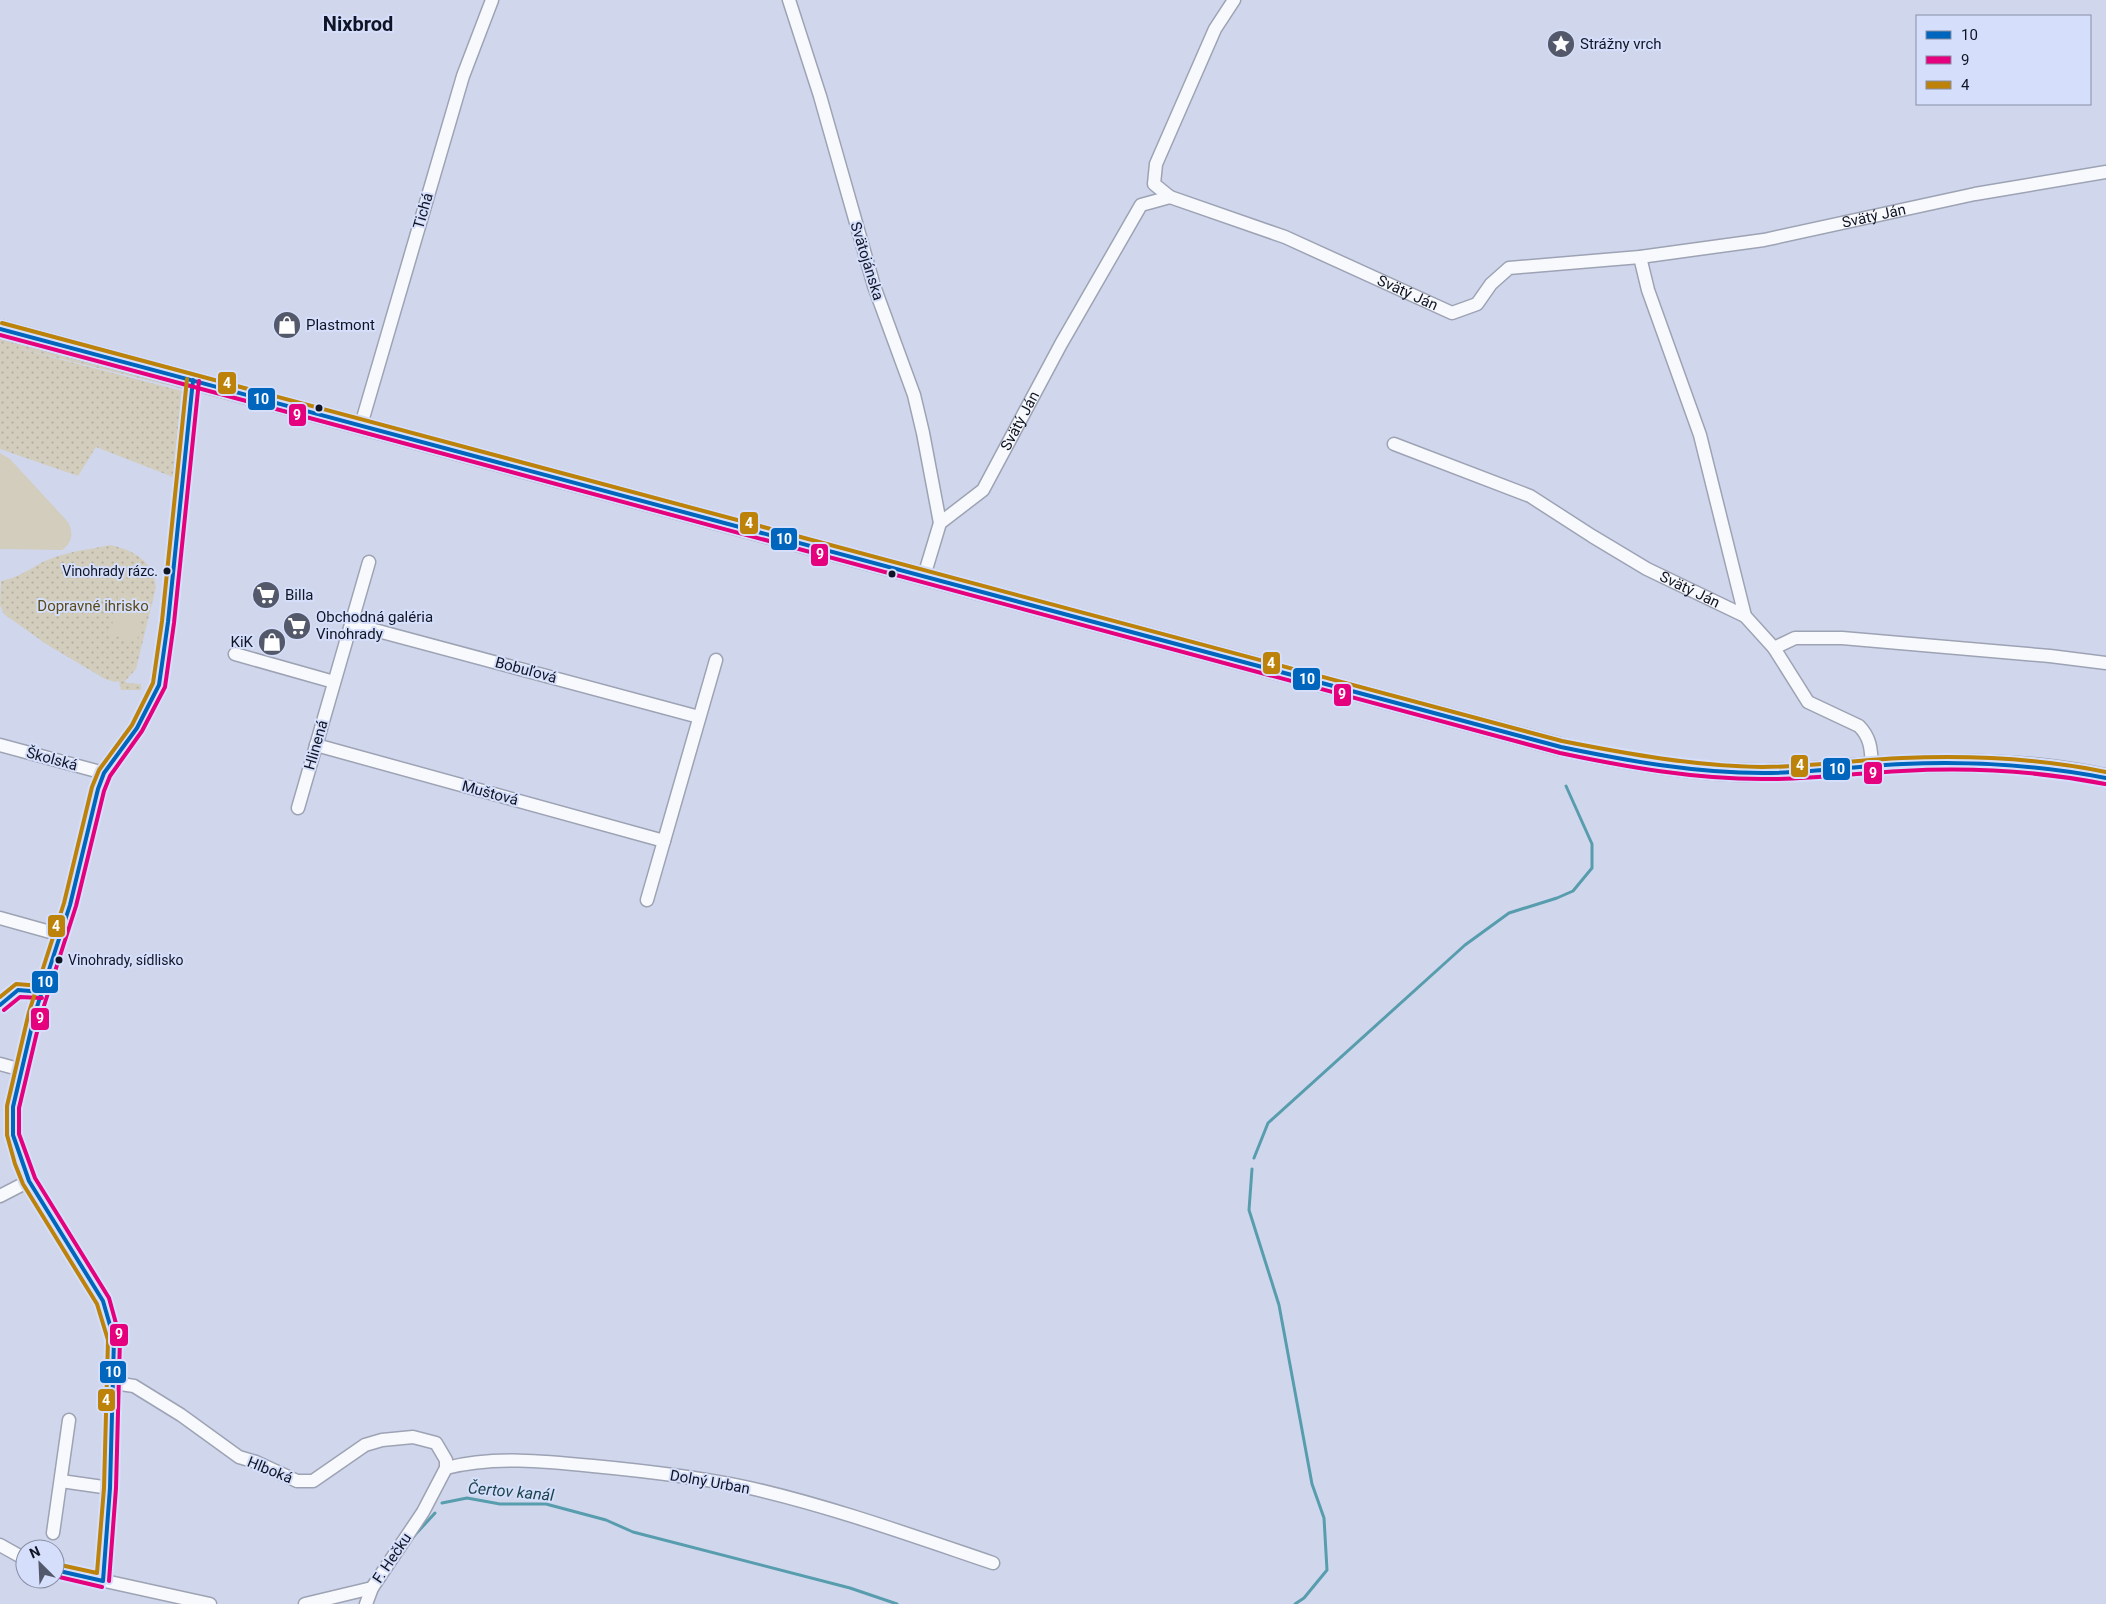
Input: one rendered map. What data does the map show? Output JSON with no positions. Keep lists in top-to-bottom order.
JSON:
{
  "streets": {
    "street": [
      "Tichá",
      "Svätý Ján",
      "Svätojánska",
      "Bobuľová",
      "Hlinená",
      "Školská",
      "Muštová",
      "Hlboká",
      "Dolný Urban",
      "F. Hečku"
    ]
  },
  "crossings": [
    ["Svätý Ján", "Svätojánska"],
    ["Bobuľová", "Hlinená"],
    ["Hlinená", "Muštová"],
    ["Hlboká", "Dolný Urban"],
    ["Hlboká", "F. Hečku"],
    ["Dolný Urban", "F. Hečku"]
  ],
  "districts": ["Nixbrod"],
  "water": ["Čertov kanál"],
  "parks": ["Dopravné ihrisko"],
  "places": {
    "place": ["Strážny vrch"],
    "shop": ["Plastmont", "KiK"],
    "other": ["Vinohrady rázc.", "Vinohrady, sídlisko"],
    "supermarket": ["Billa", "Obchodná galéria Vinohrady"]
  },
  "lines": ["transit line 4", "transit line 10", "transit line 9"],
  "legend": ["10", "9", "4"],
  "north": "top left"
}
